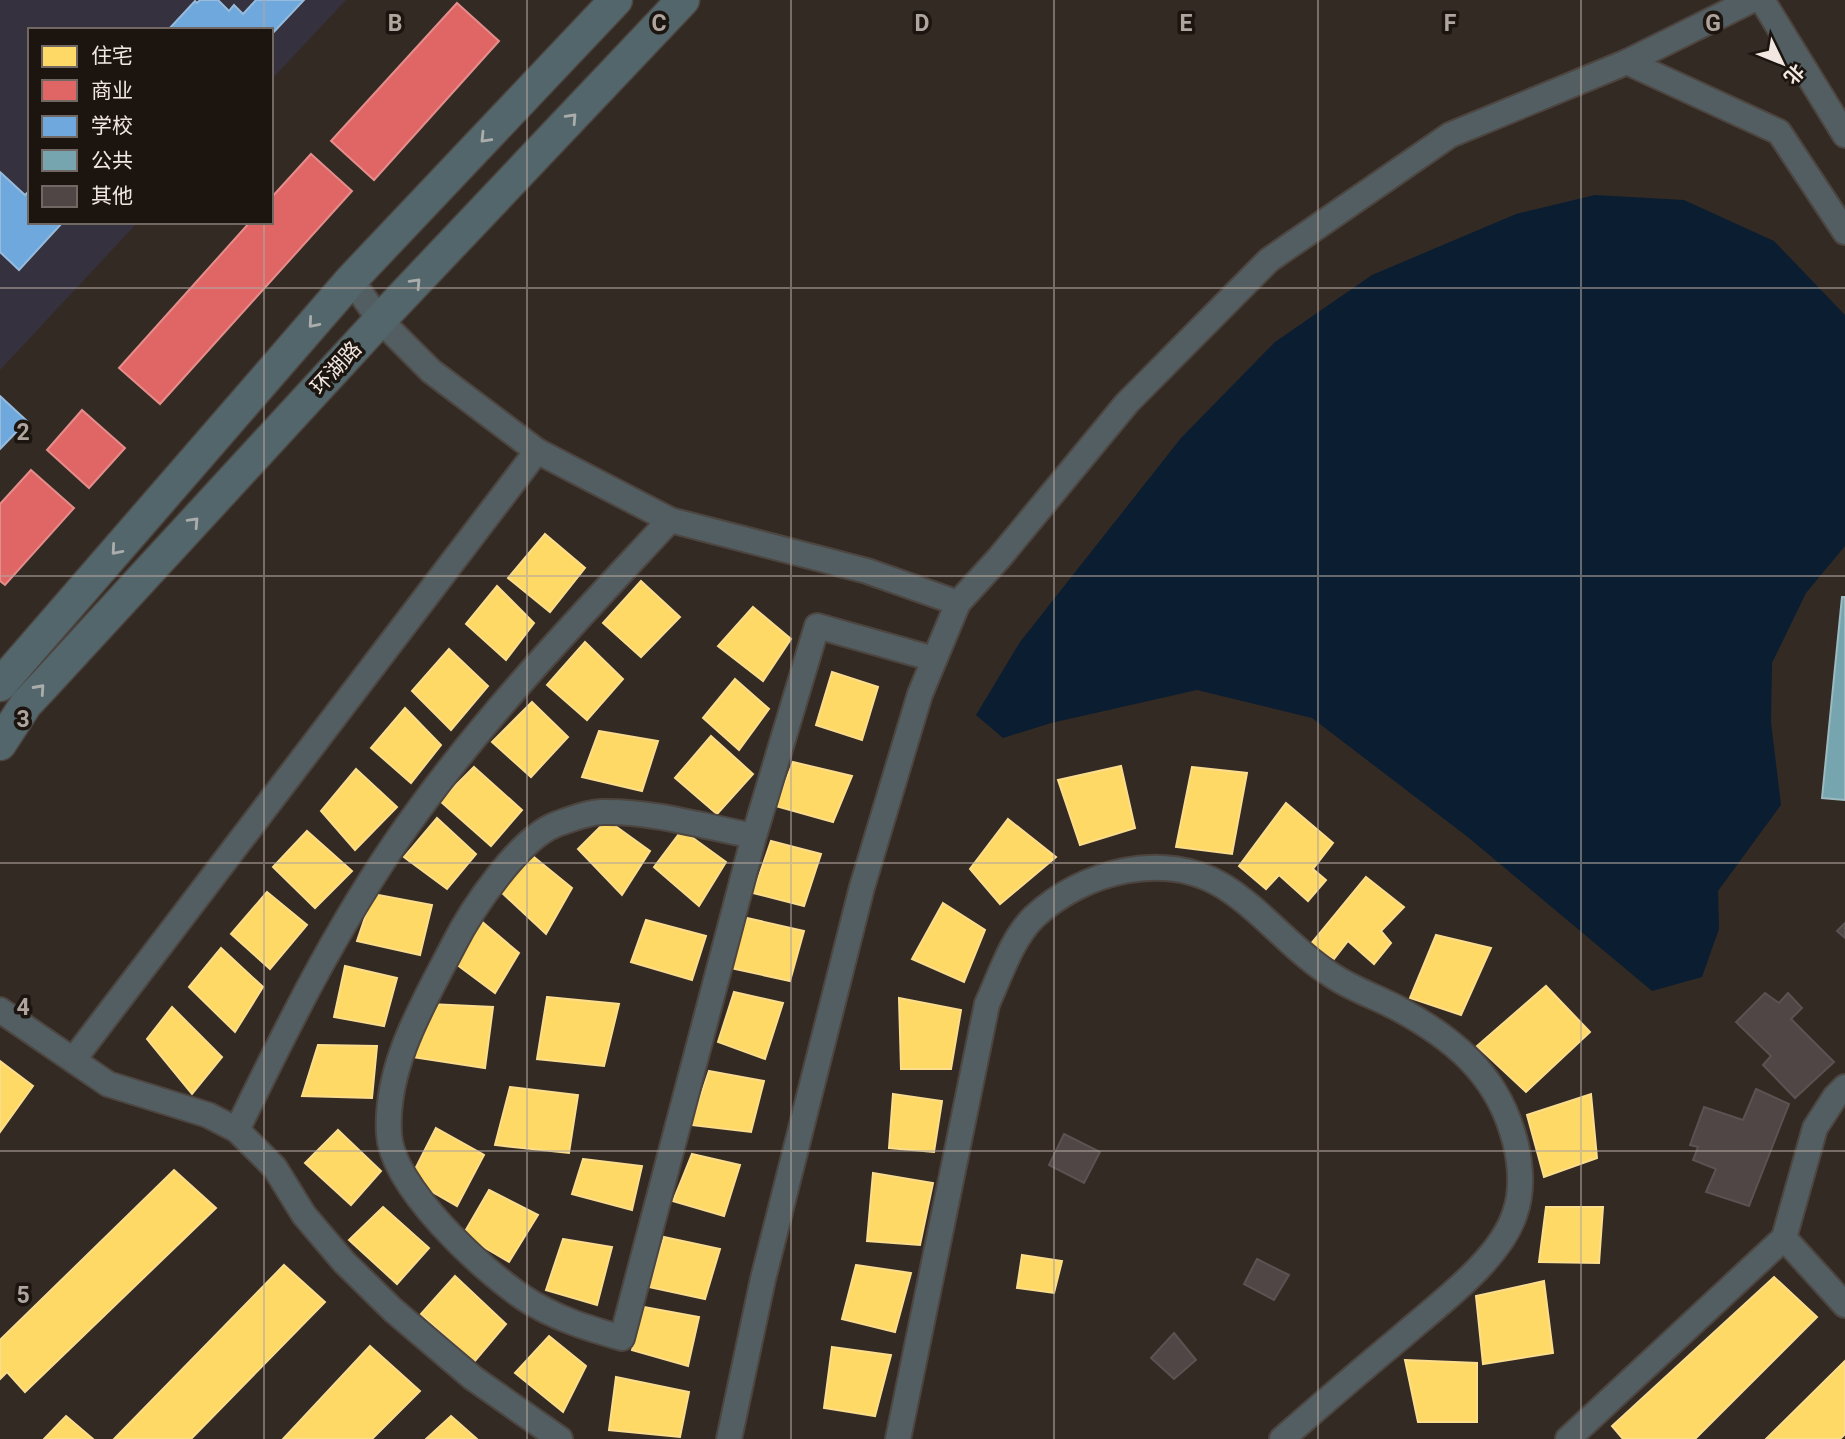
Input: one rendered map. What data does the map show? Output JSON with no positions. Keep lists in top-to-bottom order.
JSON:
{
  "streets": {
    "main road": ["环湖路"]
  },
  "legend": [
    "住宅",
    "商业",
    "学校",
    "公共",
    "其他"
  ],
  "north": "bottom right",
  "grid": {
    "columns": [
      "B",
      "C",
      "D",
      "E",
      "F",
      "G"
    ],
    "rows": [
      "2",
      "3",
      "4",
      "5"
    ]
  }
}
